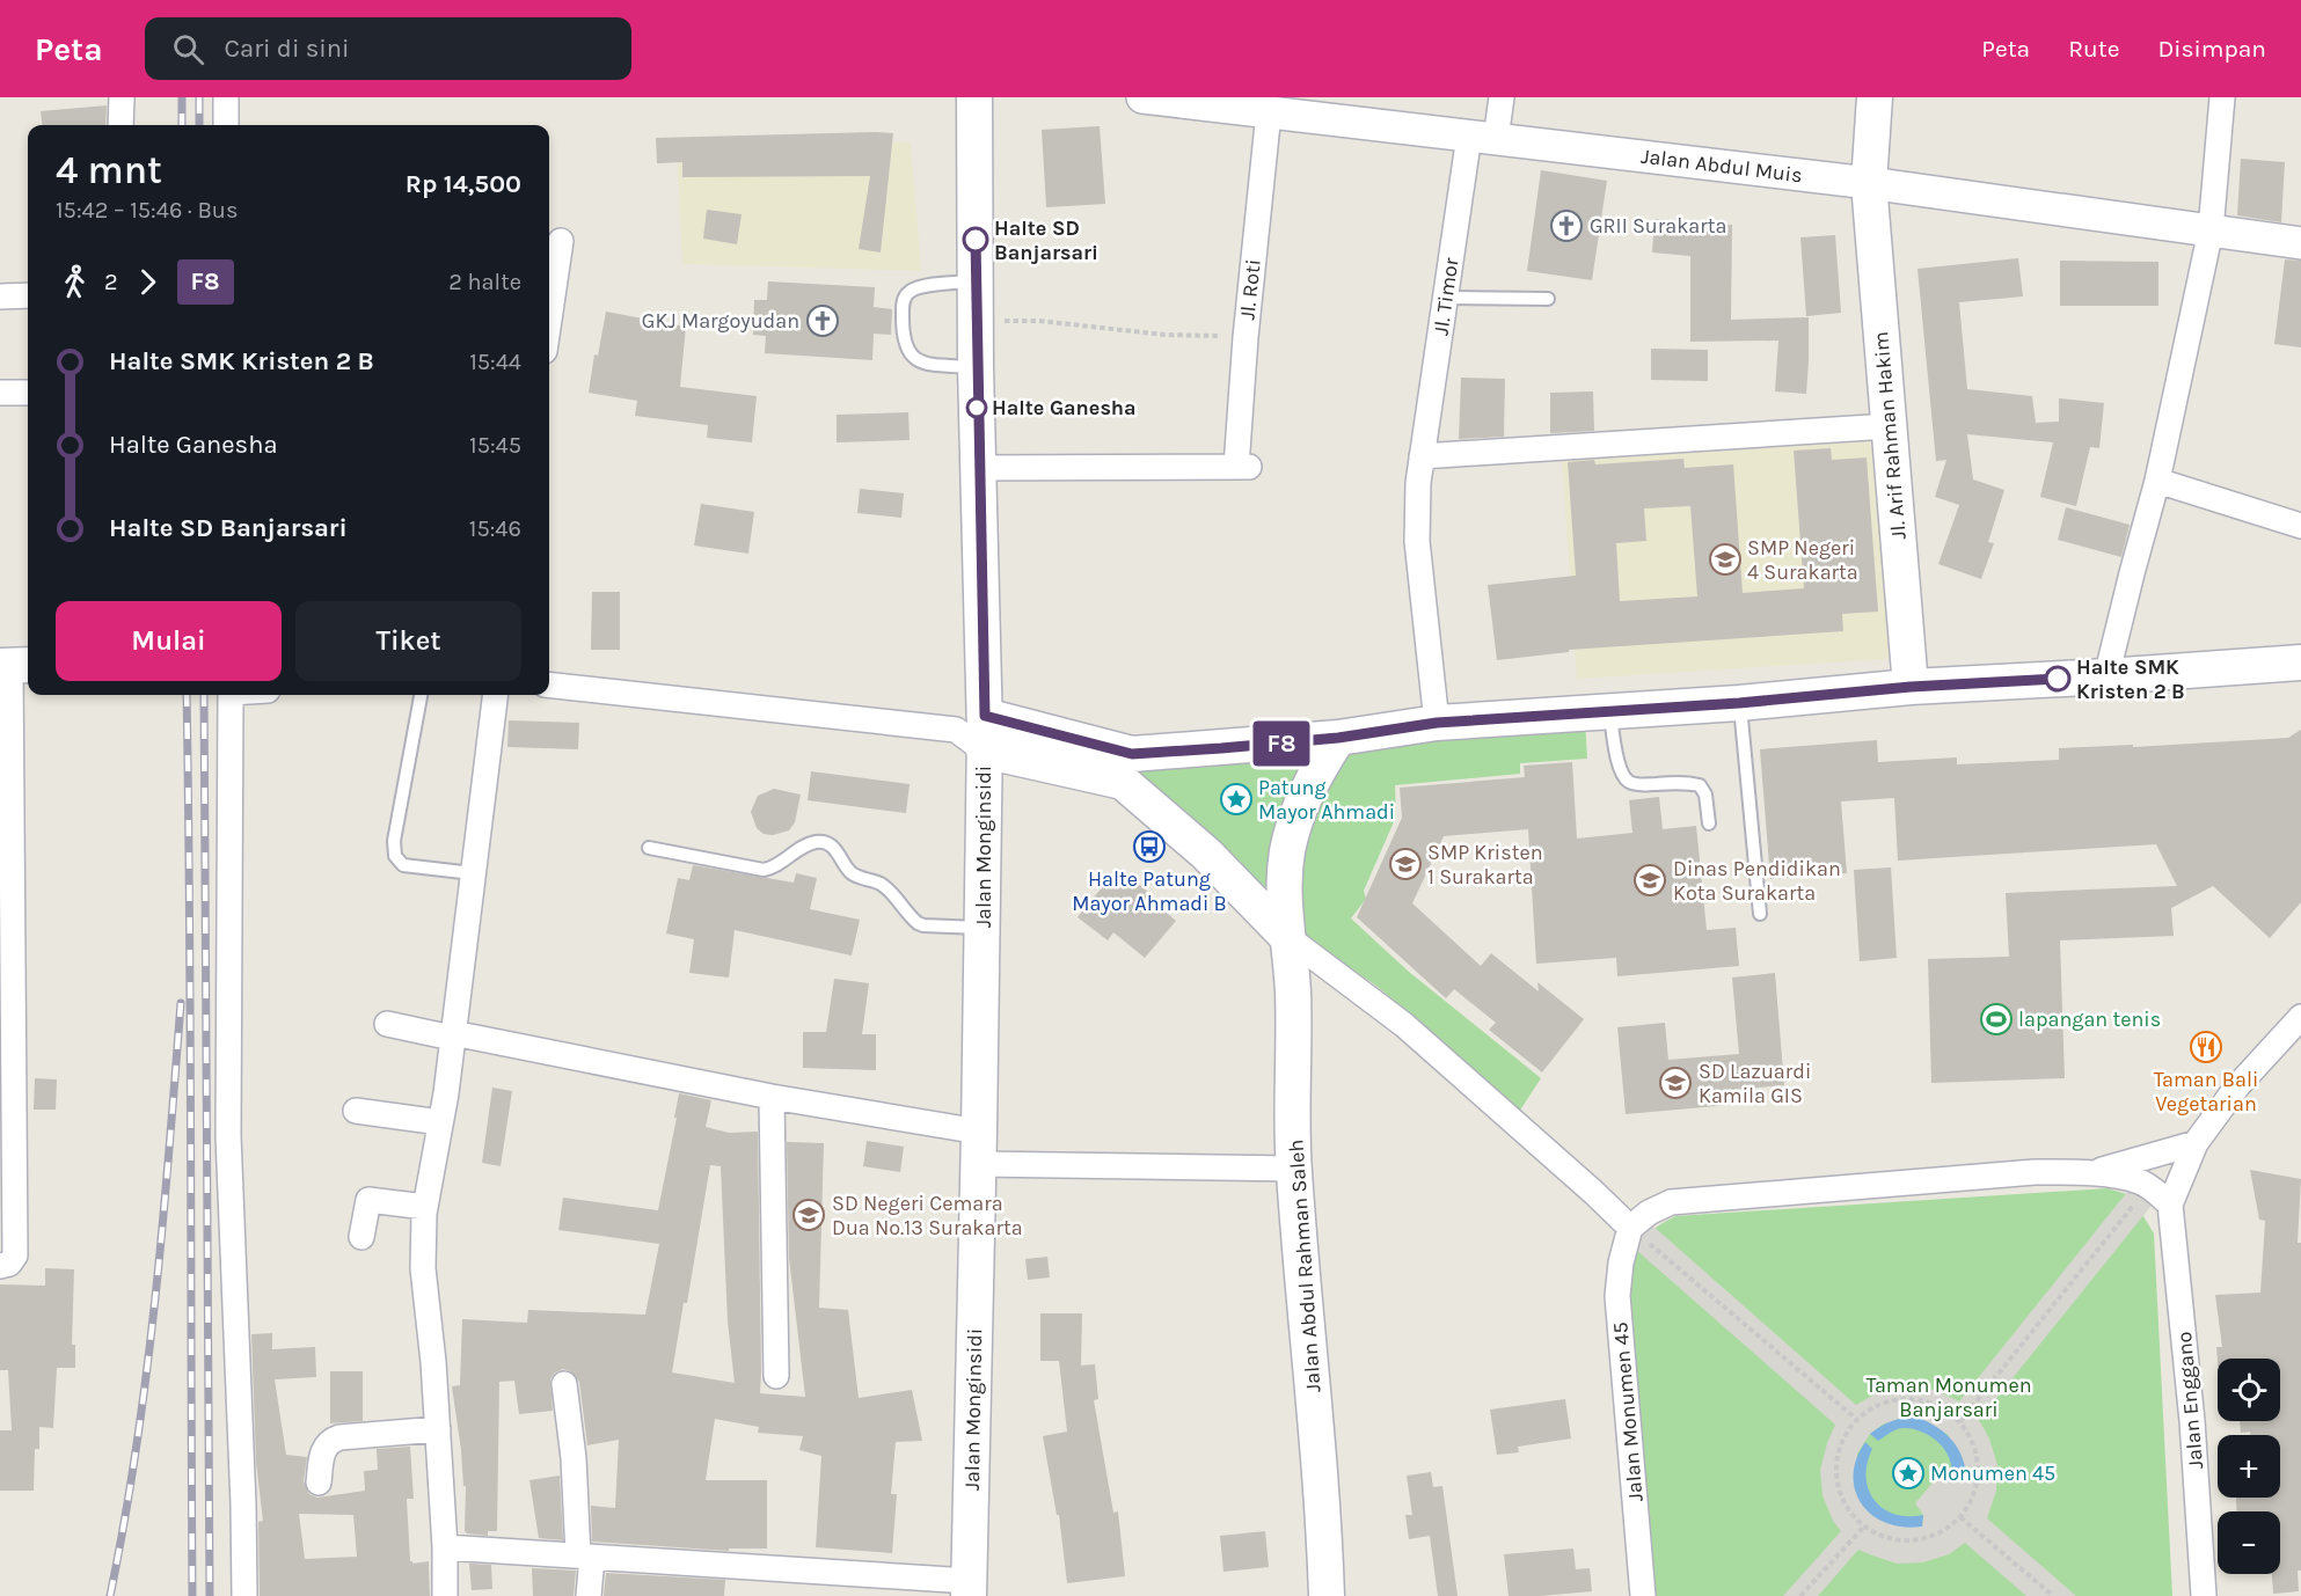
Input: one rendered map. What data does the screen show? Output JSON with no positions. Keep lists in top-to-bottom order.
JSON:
{
  "streets": {
    "main road": ["Jl. Arif Rahman Hakim", "Jalan Monginsidi", "Jalan Abdul Rahman Saleh"],
    "street": [
      "Jalan Abdul Muis",
      "Jl. Roti",
      "Jl. Timor",
      "Jalan Enggano",
      "Jalan Monumen 45"
    ]
  },
  "crossings": [
    ["Jalan Abdul Muis", "Jl. Roti"],
    ["Jalan Abdul Muis", "Jl. Timor"],
    ["Jalan Abdul Muis", "Jl. Arif Rahman Hakim"],
    ["Jl. Roti", "Jalan Monginsidi"]
  ],
  "parks": ["Taman Monumen Banjarsari"],
  "places": {
    "church": ["GRII Surakarta", "GKJ Margoyudan"],
    "other": ["Halte SD Banjarsari", "Halte Ganesha", "Halte SMK Kristen 2 B"],
    "school or university": [
      "SMP Negeri 4 Surakarta",
      "SMP Kristen 1 Surakarta",
      "Dinas Pendidikan Kota Surakarta",
      "SD Lazuardi Kamila GIS",
      "SD Negeri Cemara Dua No.13 Surakarta"
    ],
    "place": ["Patung Mayor Ahmadi", "Monumen 45"],
    "bus stop": ["Halte Patung Mayor Ahmadi B"],
    "sports": ["lapangan tenis"],
    "restaurant": ["Taman Bali Vegetarian"]
  },
  "lines": ["bus line F8"],
  "page": {
    "header": "Peta",
    "search": "Cari di sini",
    "nav": ["Peta", "Rute", "Disimpan"],
    "on_map": "F8",
    "heading": ["4 mnt", "15:42 – 15:46 · Bus", "Rp 14,500"],
    "legs": ["2", "F8", "2 halte"],
    "list": [
      {
        "name": "Halte SMK Kristen 2 B",
        "value": "15:44"
      },
      {
        "name": "Halte Ganesha",
        "value": "15:45"
      },
      {
        "name": "Halte SD Banjarsari",
        "value": "15:46"
      }
    ],
    "buttons": ["Mulai", "Tiket"],
    "map_buttons": ["+", "−"]
  }
}
